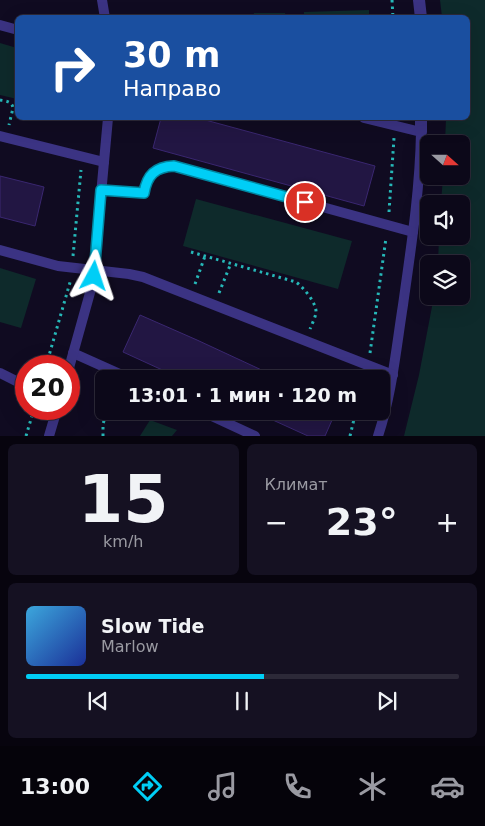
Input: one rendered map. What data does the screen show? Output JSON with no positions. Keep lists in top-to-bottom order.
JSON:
{
  "north": "right",
  "page": {
    "turn": ["30 m", "Направо"],
    "limit": "20",
    "trip": "13:01 · 1 мин · 120 m",
    "tile": [
      ["15", "km/h"],
      "Климат"
    ],
    "heat": ["−", "23°", "+"],
    "song": ["Slow Tide", "Marlow"],
    "tabs": "13:00"
  }
}
